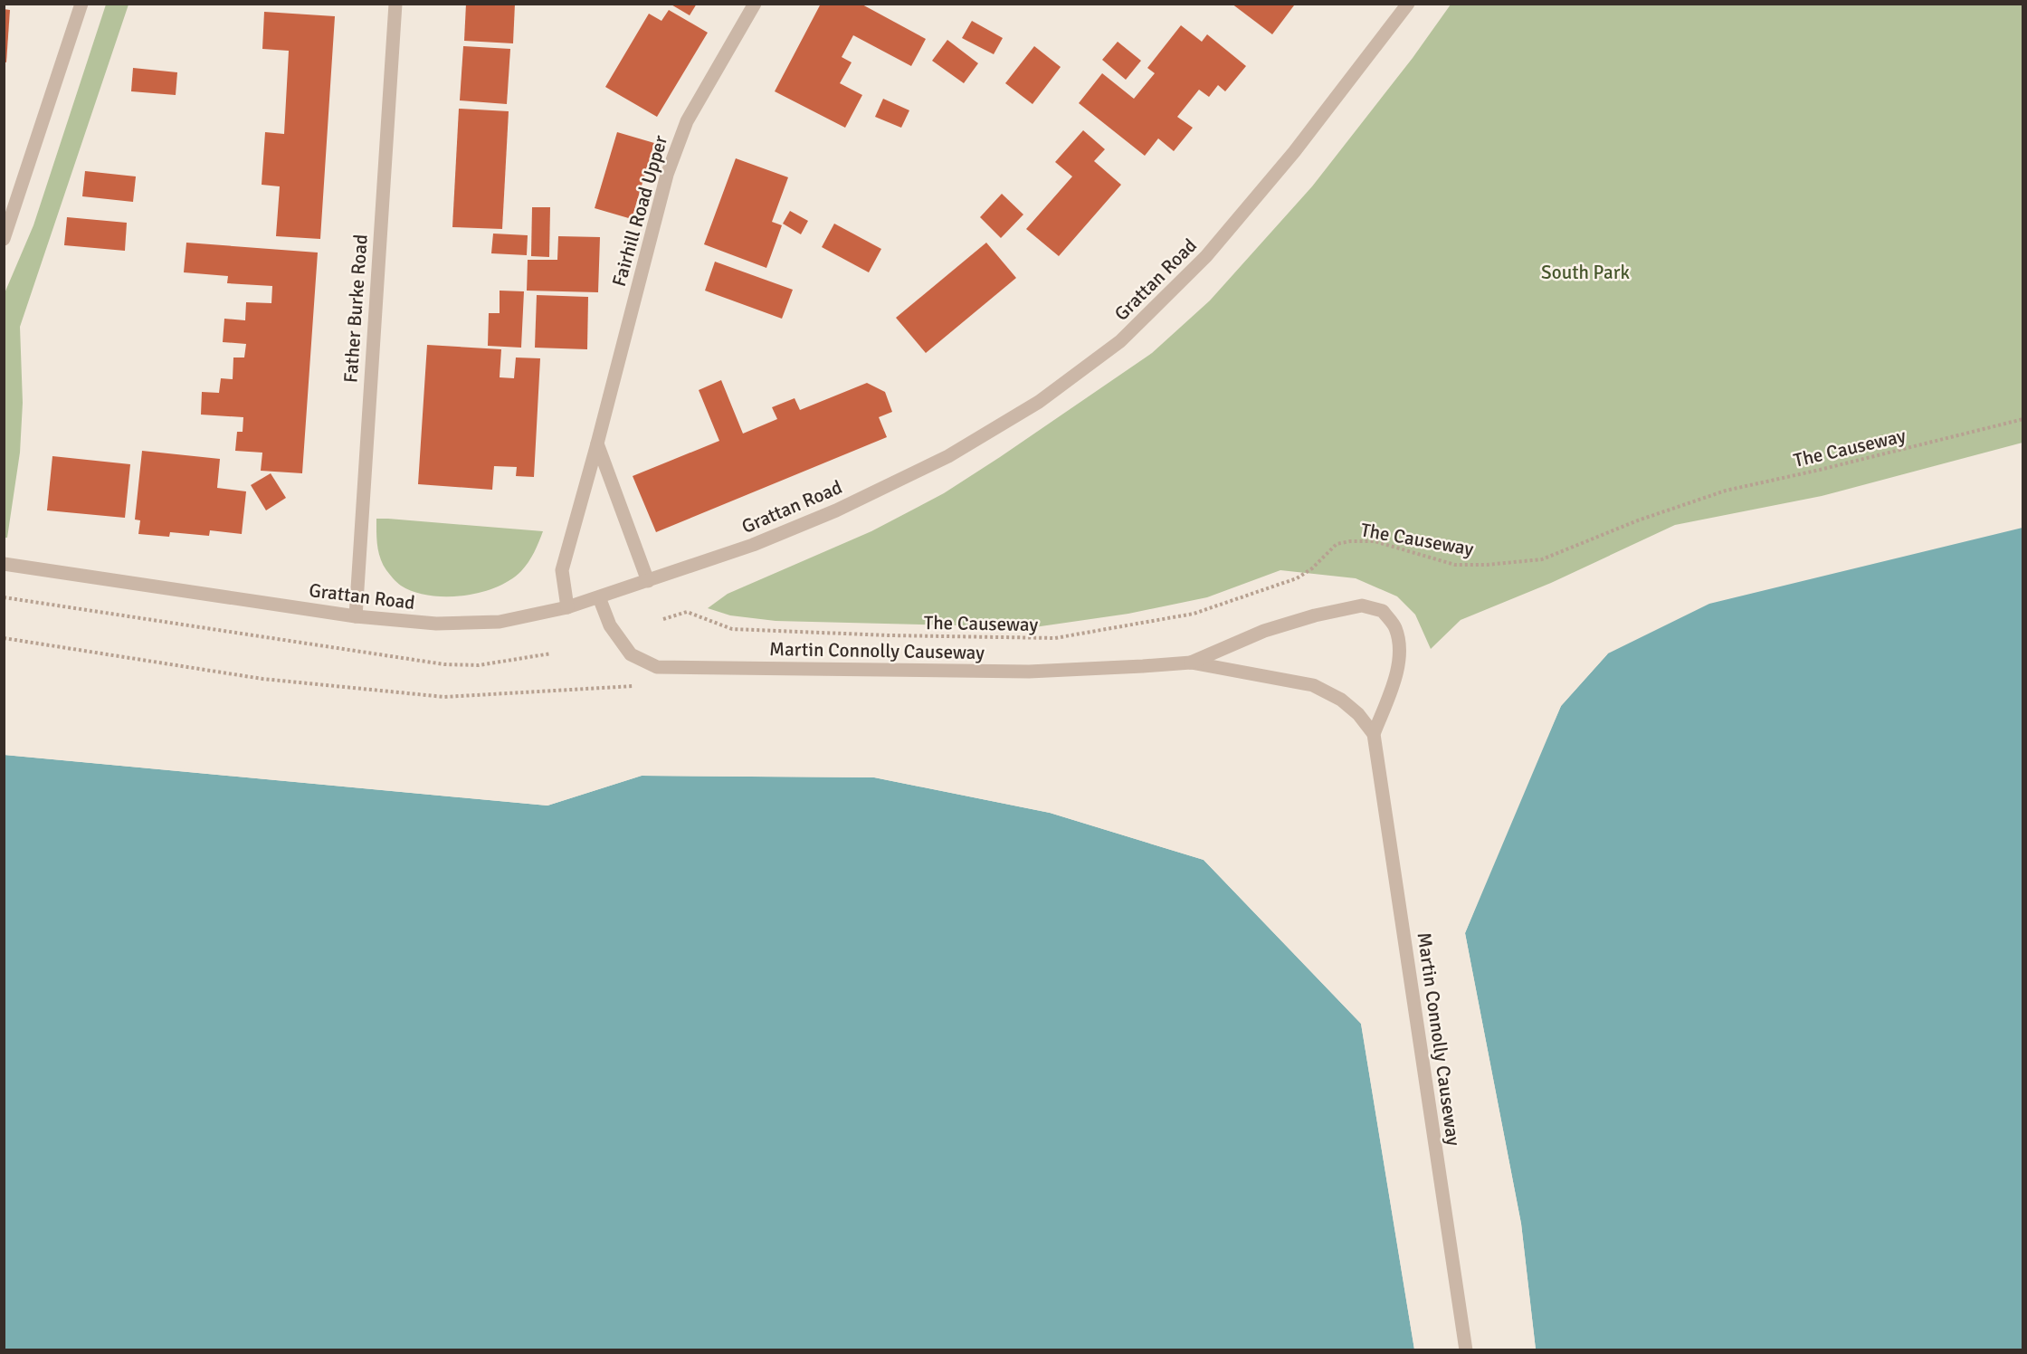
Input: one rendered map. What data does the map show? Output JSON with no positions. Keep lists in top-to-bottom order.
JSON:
{
  "streets": {
    "street": [
      "Fairhill Road Upper",
      "Grattan Road",
      "Father Burke Road",
      "Martin Connolly Causeway"
    ],
    "path": ["The Causeway"]
  },
  "crossings": [
    ["Fairhill Road Upper", "Grattan Road"],
    ["Grattan Road", "Father Burke Road"],
    ["Grattan Road", "Martin Connolly Causeway"]
  ],
  "parks": ["South Park"]
}
